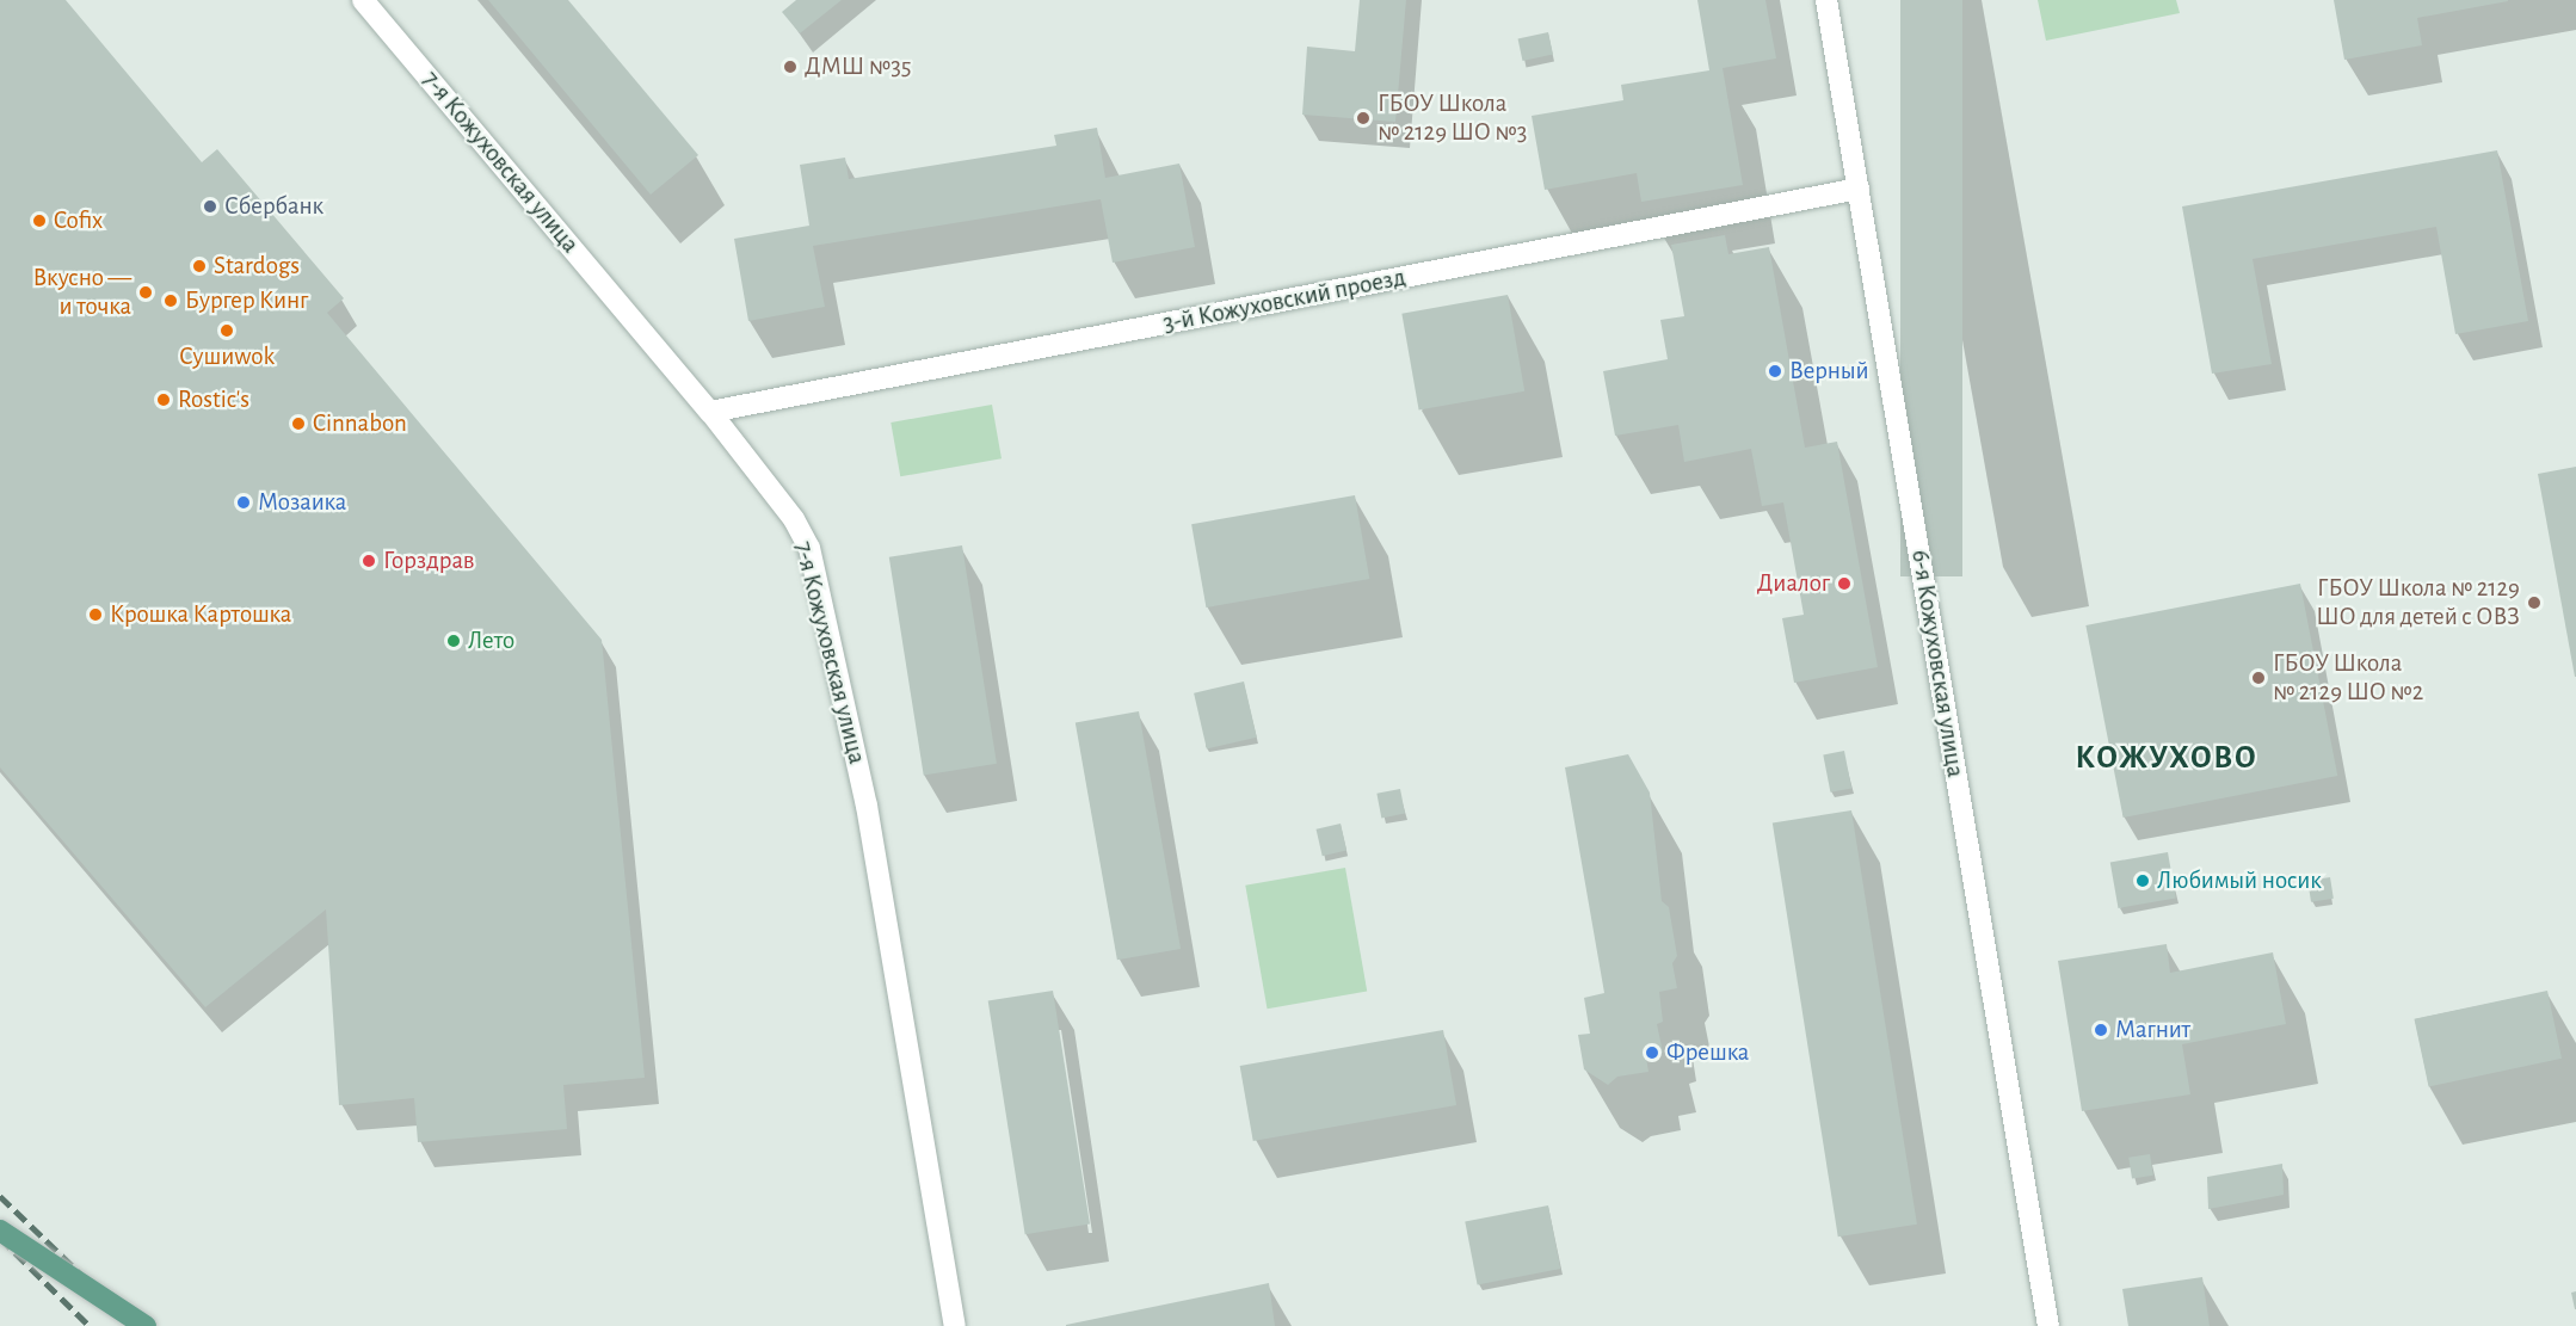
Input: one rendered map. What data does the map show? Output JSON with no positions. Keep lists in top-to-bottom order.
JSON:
{
  "streets": {
    "street": ["7-я Кожуховская улица", "3-й Кожуховский проезд", "6-я Кожуховская улица"]
  },
  "crossings": [
    ["7-я Кожуховская улица", "3-й Кожуховский проезд"],
    ["3-й Кожуховский проезд", "6-я Кожуховская улица"]
  ],
  "districts": ["КОЖУХОВО"],
  "places": [
    "ДМШ №35",
    "ГБОУ Школа № 2129 ШО №3",
    "Сбербанк",
    "Cofix",
    "Stardogs",
    "Вкусно — и точка",
    "Бургер Кинг",
    "Сушиwok",
    "Верный",
    "Rostic's",
    "Cinnabon",
    "Мозаика",
    "Горздрав",
    "Диалог",
    "ГБОУ Школа № 2129 ШО для детей с ОВЗ",
    "Крошка Картошка",
    "Лето",
    "ГБОУ Школа № 2129 ШО №2",
    "Любимый носик",
    "Магнит",
    "Фрешка"
  ]
}
